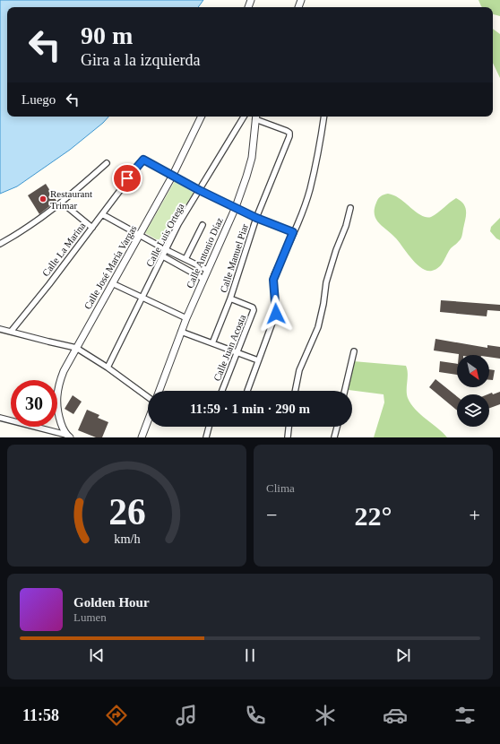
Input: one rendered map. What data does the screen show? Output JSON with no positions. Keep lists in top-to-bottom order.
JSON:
{
  "streets": {
    "street": [
      "Calle Luis Ortega",
      "Calle La Marina",
      "Calle Antonio Díaz",
      "Calle Manuel Piar",
      "Calle José María Vargas",
      "Calle Juan Acosta"
    ]
  },
  "crossings": [
    ["Calle La Marina", "Calle José María Vargas"],
    ["Calle Antonio Díaz", "Calle Manuel Piar"],
    ["Calle Manuel Piar", "Calle Juan Acosta"]
  ],
  "places": ["Restaurant Trimar"],
  "north": "bottom right",
  "page": {
    "turn": ["90 m", "Gira a la izquierda"],
    "then": "Luego",
    "limit": "30",
    "trip": "11:59 · 1 min · 290 m",
    "tile": "Clima",
    "heat": ["−", "22°", "+"],
    "song": ["Golden Hour", "Lumen"],
    "tabs": "11:58",
    "gauge": ["26", "km/h"]
  }
}
